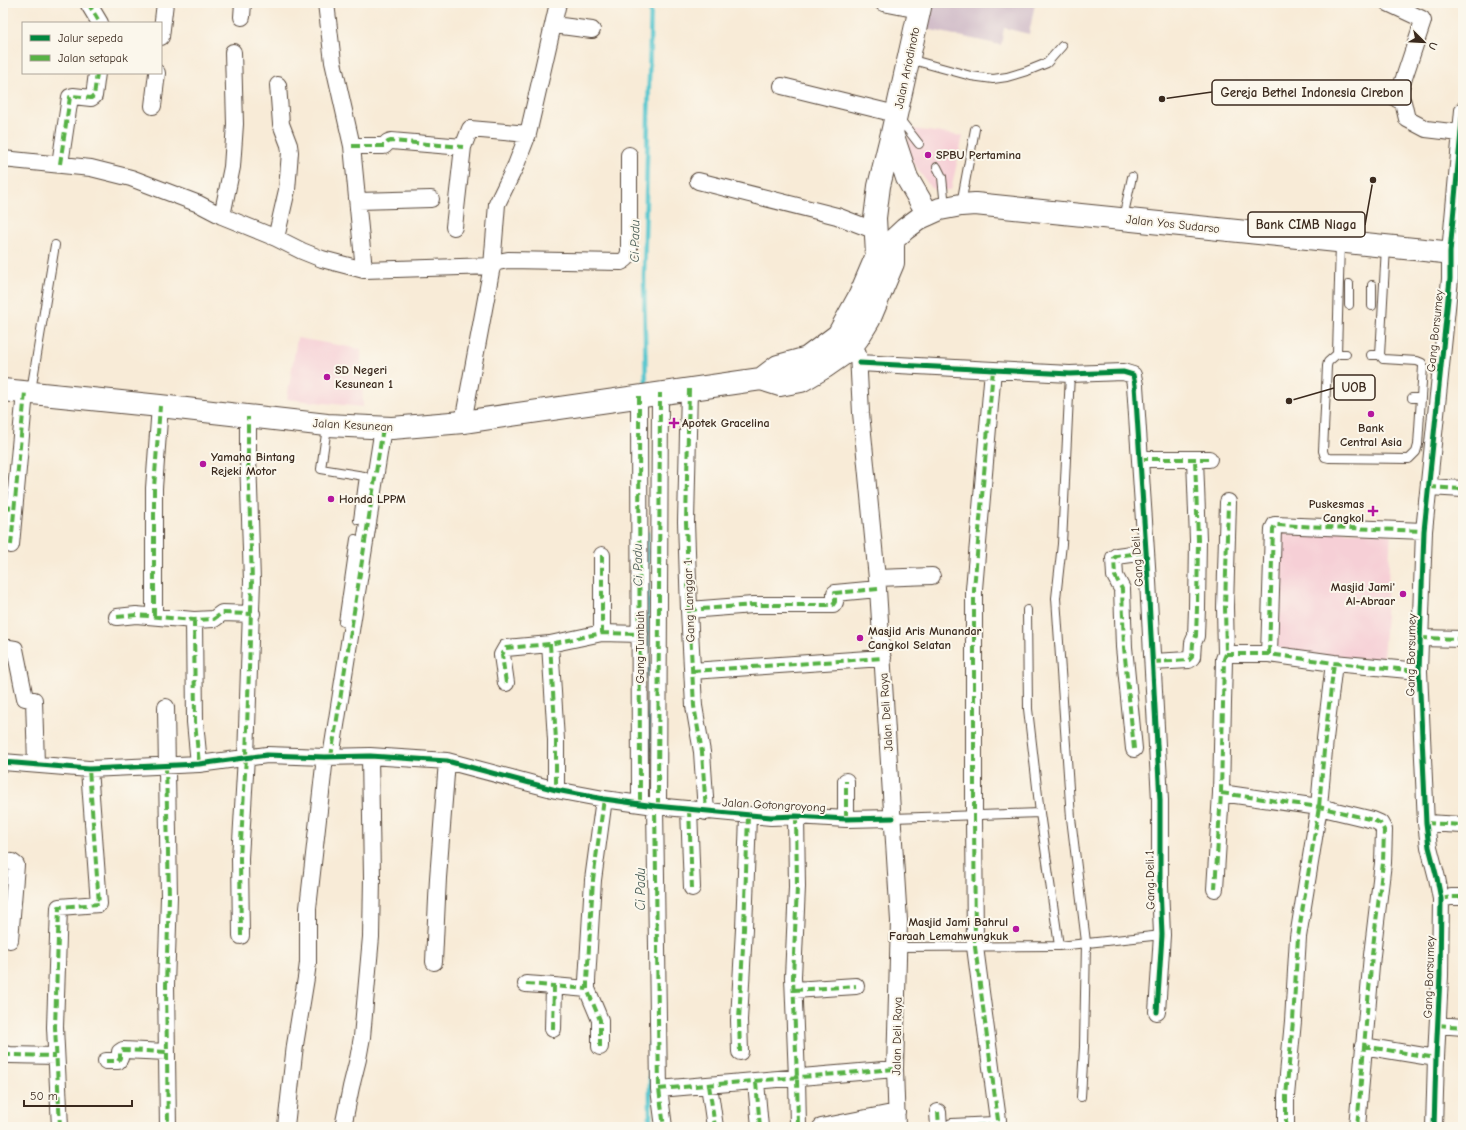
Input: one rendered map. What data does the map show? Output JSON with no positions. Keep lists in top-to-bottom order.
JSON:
{
  "streets": {
    "main road": ["Jalan Ariodinoto", "Jalan Yos Sudarso", "Jalan Kesunean"],
    "street": [
      "Gang Borsumey",
      "Gang Deli 1",
      "Gang Langgar 1",
      "Gang Tumbuh",
      "Jalan Deli Raya",
      "Jalan Gotongroyong"
    ]
  },
  "crossings": [
    ["Jalan Yos Sudarso", "Gang Borsumey"],
    ["Jalan Kesunean", "Gang Langgar 1"],
    ["Jalan Kesunean", "Gang Tumbuh"],
    ["Gang Deli 1", "Jalan Deli Raya"],
    ["Gang Langgar 1", "Jalan Gotongroyong"],
    ["Gang Tumbuh", "Jalan Gotongroyong"],
    ["Jalan Deli Raya", "Jalan Gotongroyong"]
  ],
  "water": ["Ci Padu"],
  "places": {
    "other": [
      "Gereja Bethel Indonesia Cirebon",
      "SPBU Pertamina",
      "Bank CIMB Niaga",
      "SD Negeri Kesunean 1",
      "UOB",
      "Bank Central Asia",
      "Yamaha Bintang Rejeki Motor",
      "Honda LPPM",
      "Masjid Jami' Al-Abraar",
      "Masjid Aris Munandar Cangkol Selatan",
      "Masjid Jami Bahrul Faraah Lemahwungkuk"
    ],
    "health": ["Apotek Gracelina", "Puskesmas Cangkol"]
  },
  "legend": ["Jalur sepeda", "Jalan setapak"],
  "scale_bar": "50 m",
  "north": "bottom right"
}
